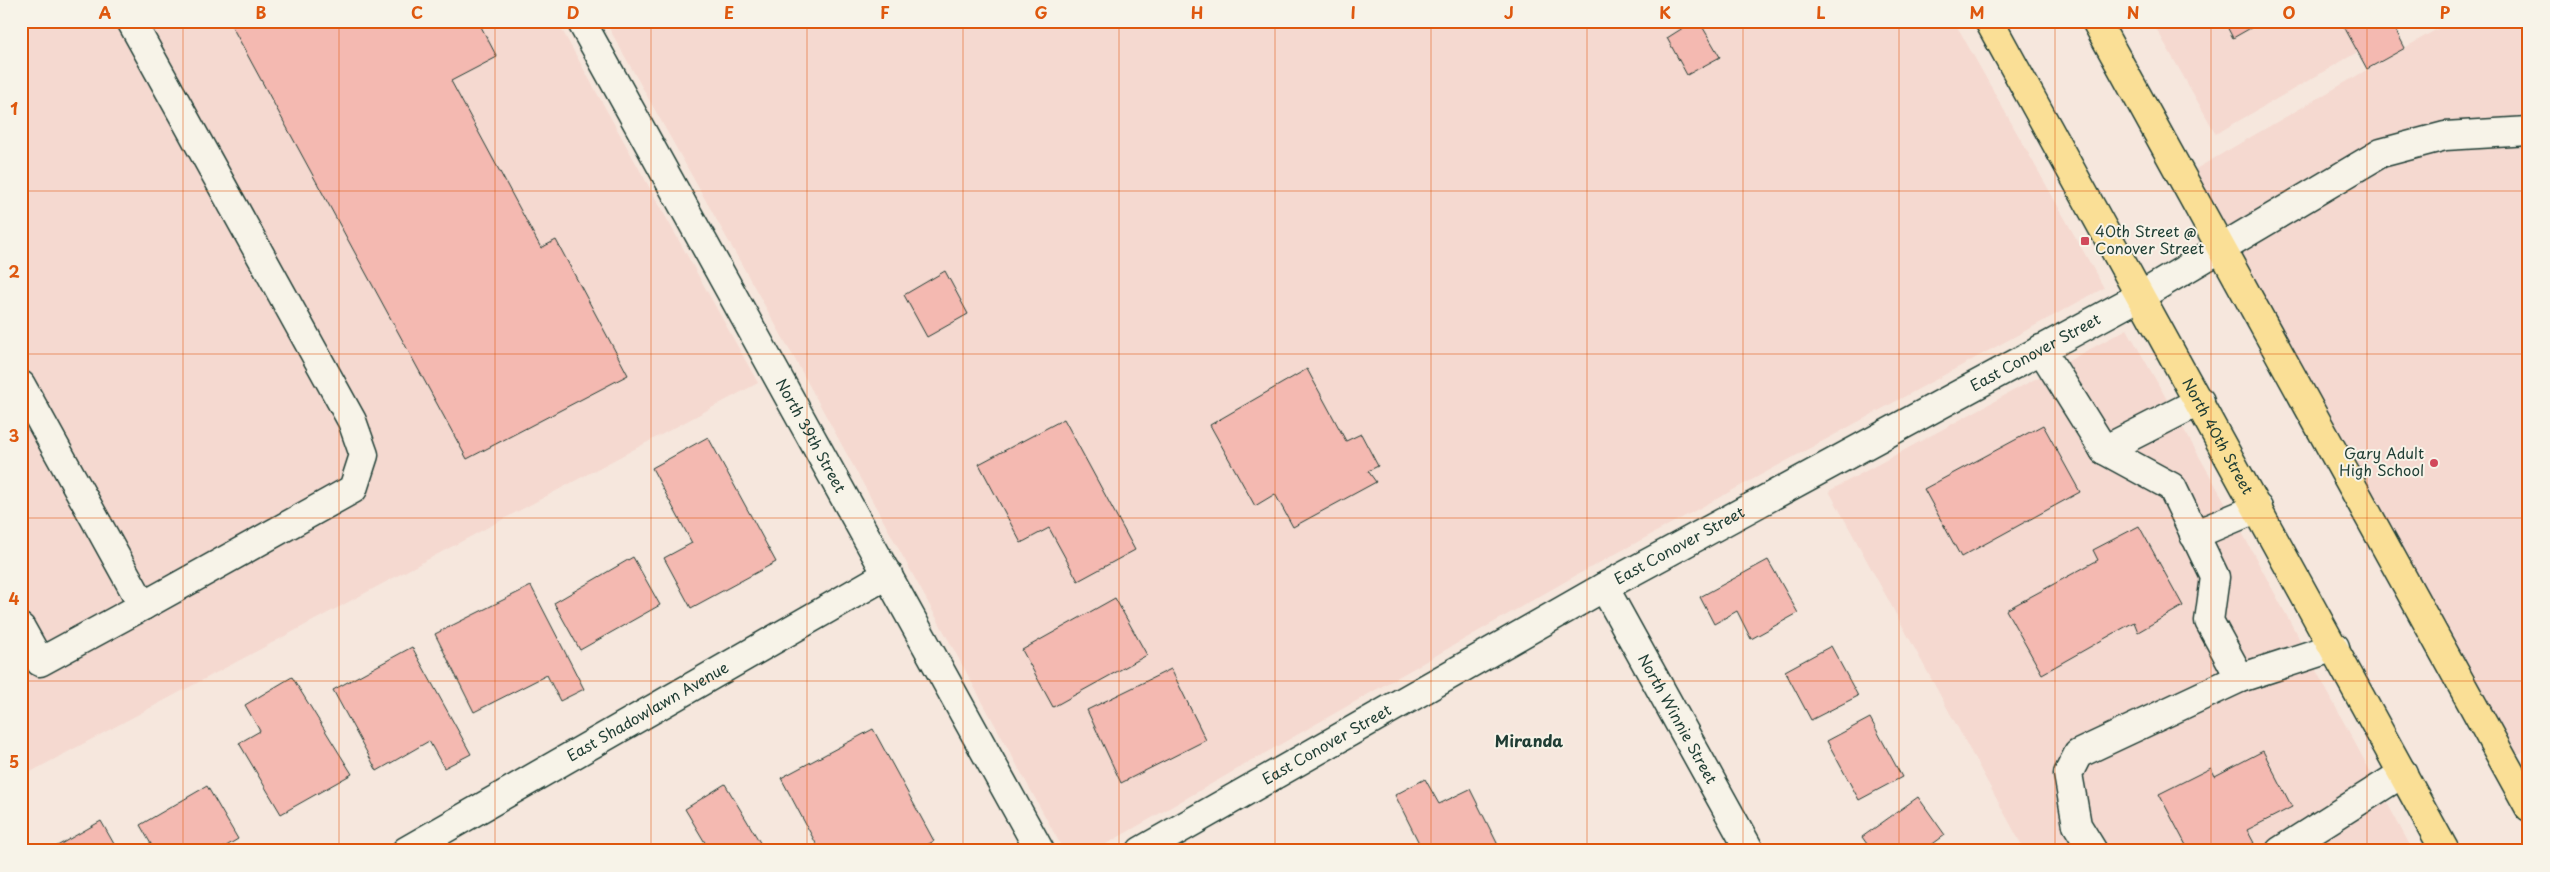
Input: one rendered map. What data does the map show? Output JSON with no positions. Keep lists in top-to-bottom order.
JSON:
{
  "streets": {
    "main road": ["North 40th Street"],
    "street": [
      "East Conover Street",
      "North 39th Street",
      "East Shadowlawn Avenue",
      "North Winnie Street"
    ]
  },
  "crossings": [
    ["East Conover Street", "North 40th Street"],
    ["East Conover Street", "North Winnie Street"],
    ["North 39th Street", "East Shadowlawn Avenue"]
  ],
  "districts": ["Miranda"],
  "places": {
    "transit": ["40th Street @ Conover Street"],
    "other": ["Gary Adult High School"]
  },
  "grid": {
    "columns": [
      "A",
      "B",
      "C",
      "D",
      "E",
      "F",
      "G",
      "H",
      "I",
      "J",
      "K",
      "L",
      "M",
      "N",
      "O",
      "P"
    ],
    "rows": [
      "1",
      "2",
      "3",
      "4",
      "5"
    ]
  }
}
